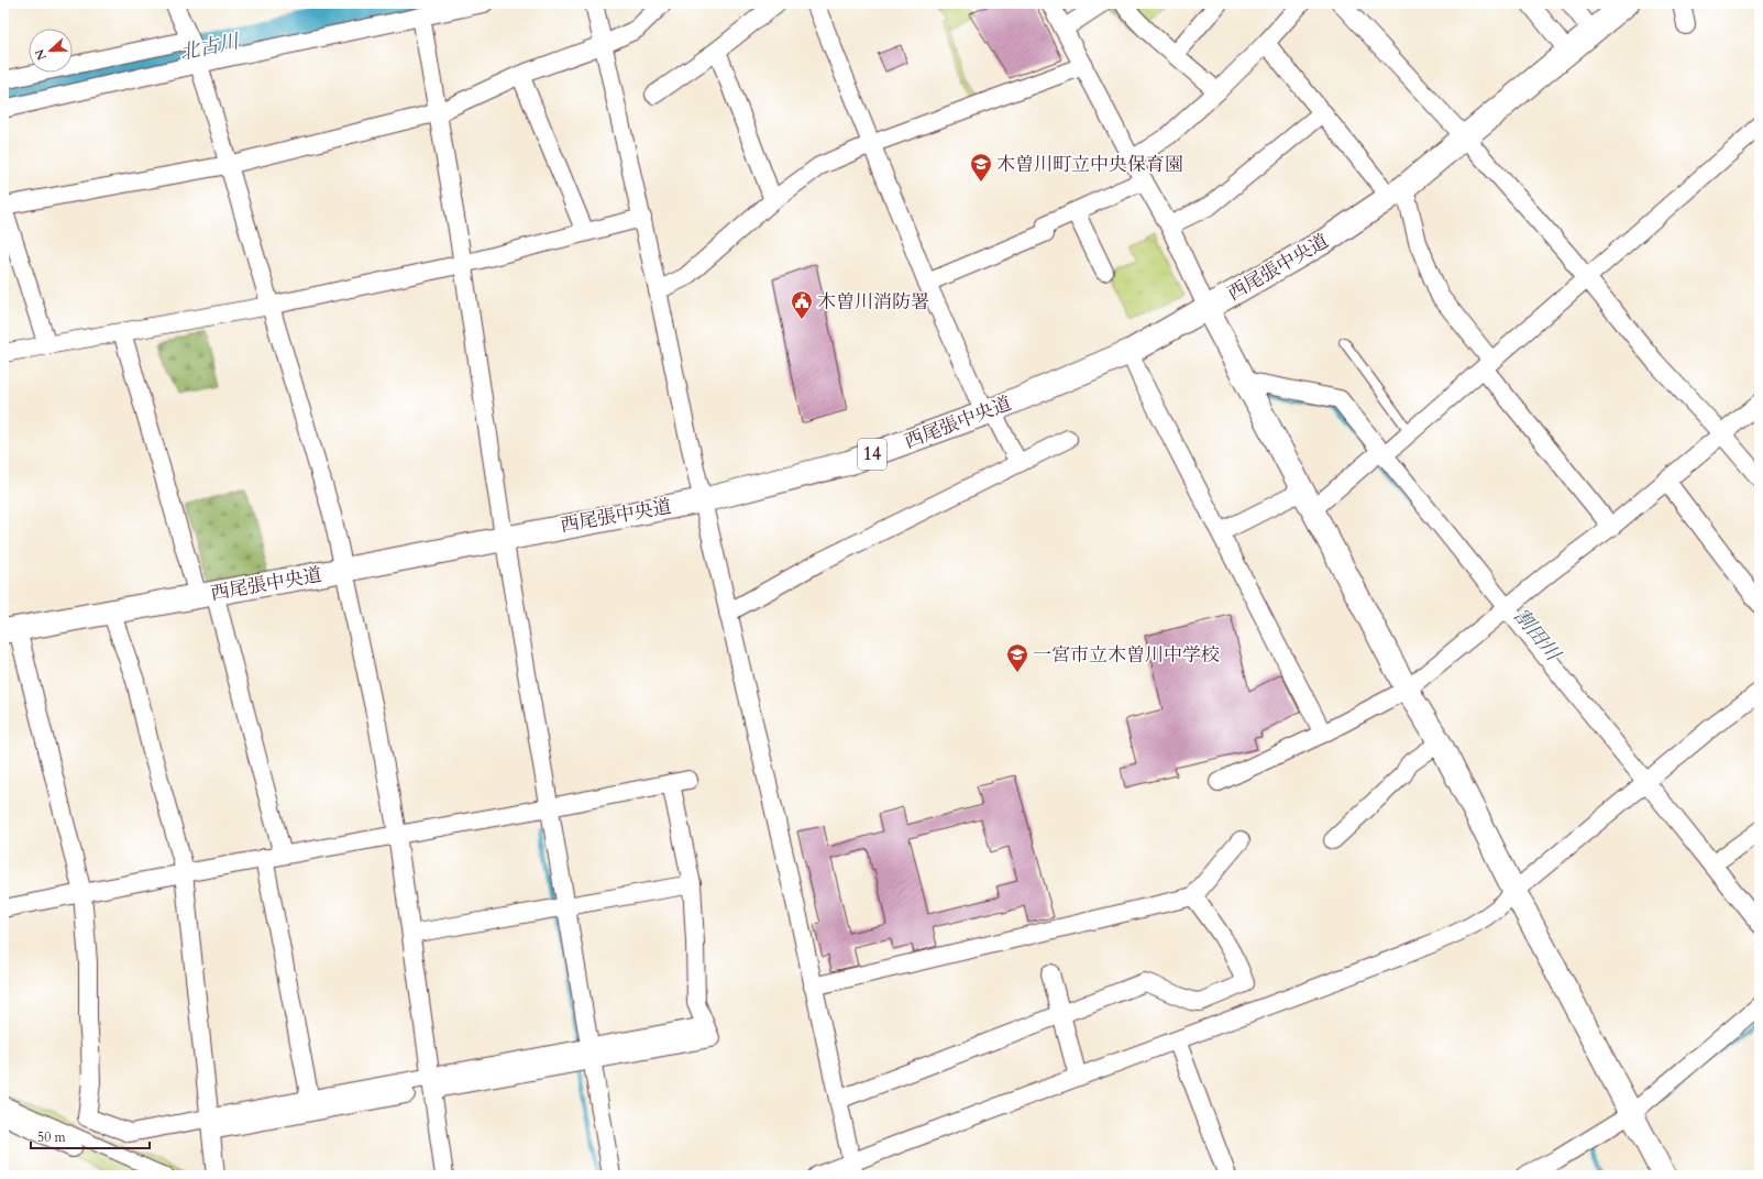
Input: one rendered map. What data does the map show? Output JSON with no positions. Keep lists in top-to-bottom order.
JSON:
{
  "streets": {
    "main road": ["西尾張中央道", "14"]
  },
  "water": ["北古川", "割田川"],
  "places": {
    "school or university": ["木曽川町立中央保育園", "一宮市立木曽川中学校"],
    "public building": ["木曽川消防署"]
  },
  "scale_bar": "50 m",
  "north": "left"
}
